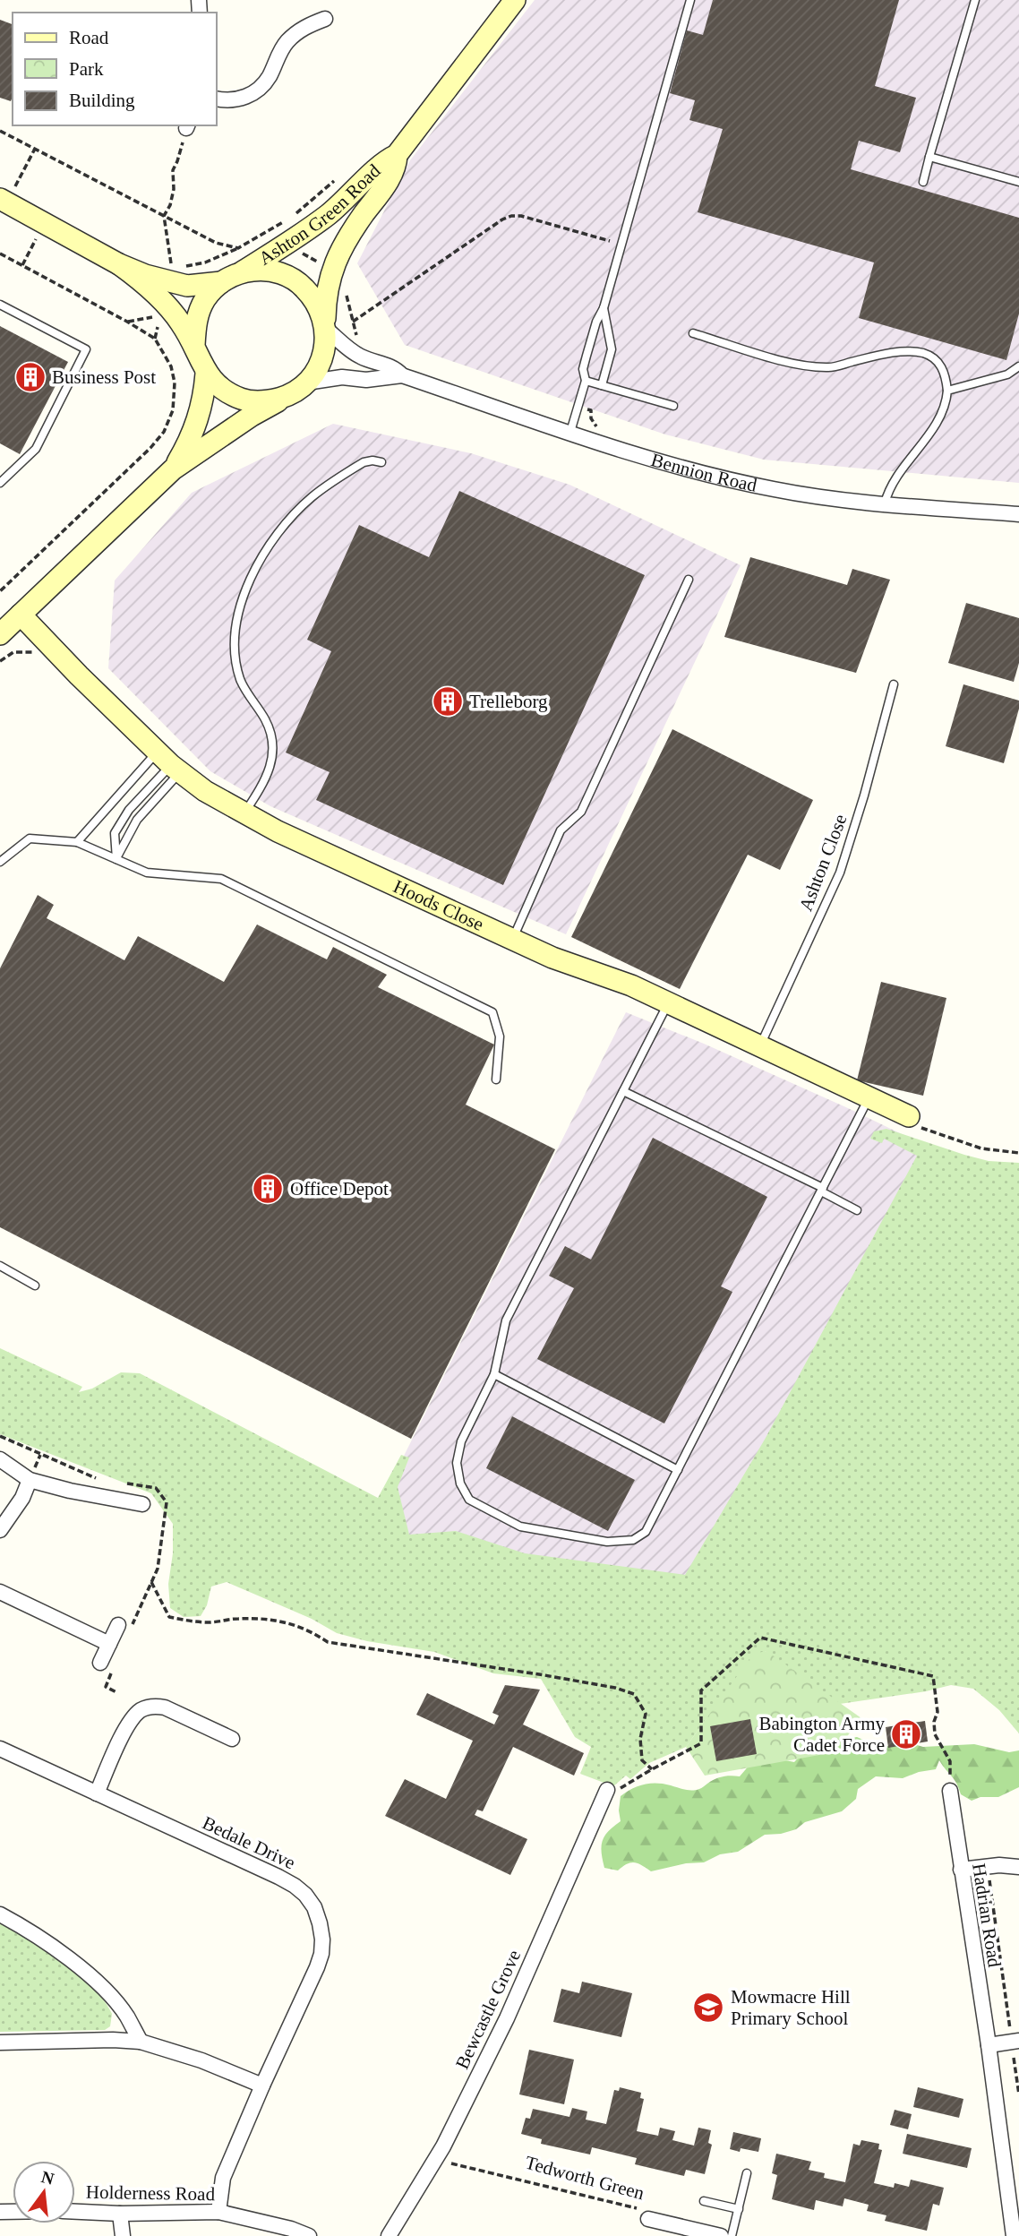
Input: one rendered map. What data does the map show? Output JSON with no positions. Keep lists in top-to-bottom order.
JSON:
{
  "streets": {
    "street": [
      "Ashton Green Road",
      "Bennion Road",
      "Hoods Close",
      "Bedale Drive",
      "Hadrian Road",
      "Bewcastle Grove",
      "Tedworth Green",
      "Holderness Road"
    ],
    "lane": ["Ashton Close"]
  },
  "crossings": [
    ["Ashton Green Road", "Bennion Road"],
    ["Ashton Close", "Hoods Close"],
    ["Bedale Drive", "Holderness Road"],
    ["Bewcastle Grove", "Tedworth Green"]
  ],
  "places": {
    "building": [
      "Business Post",
      "Trelleborg",
      "Office Depot",
      "Babington Army Cadet Force"
    ],
    "school or university": ["Mowmacre Hill Primary School"]
  },
  "legend": ["Road", "Park", "Building"],
  "north": "top"
}
